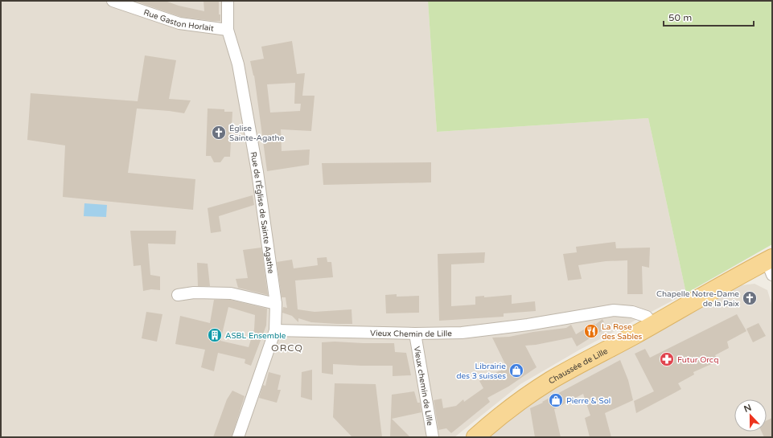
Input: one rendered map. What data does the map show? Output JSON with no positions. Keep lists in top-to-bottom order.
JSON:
{
  "streets": {
    "main road": ["Chaussée de Lille"],
    "street": [
      "Rue Gaston Horlait",
      "Rue de l'Église de Sainte Agathe",
      "Vieux Chemin de Lille",
      "Vieux chemin de Lille"
    ]
  },
  "crossings": [
    ["Rue Gaston Horlait", "Rue de l'Église de Sainte Agathe"],
    ["Rue de l'Église de Sainte Agathe", "Vieux Chemin de Lille"],
    ["Vieux Chemin de Lille", "Chaussée de Lille"],
    ["Vieux Chemin de Lille", "Vieux chemin de Lille"]
  ],
  "districts": ["ORCQ"],
  "places": {
    "church": ["Église Sainte-Agathe", "Chapelle Notre-Dame de la Paix"],
    "restaurant": ["La Rose des Sables"],
    "building": ["ASBL Ensemble"],
    "pharmacy": ["Futur Orcq"],
    "shop": ["Librairie des 3 suisses", "Pierre & Sol"]
  },
  "scale_bar": "50 m",
  "north": "top"
}
